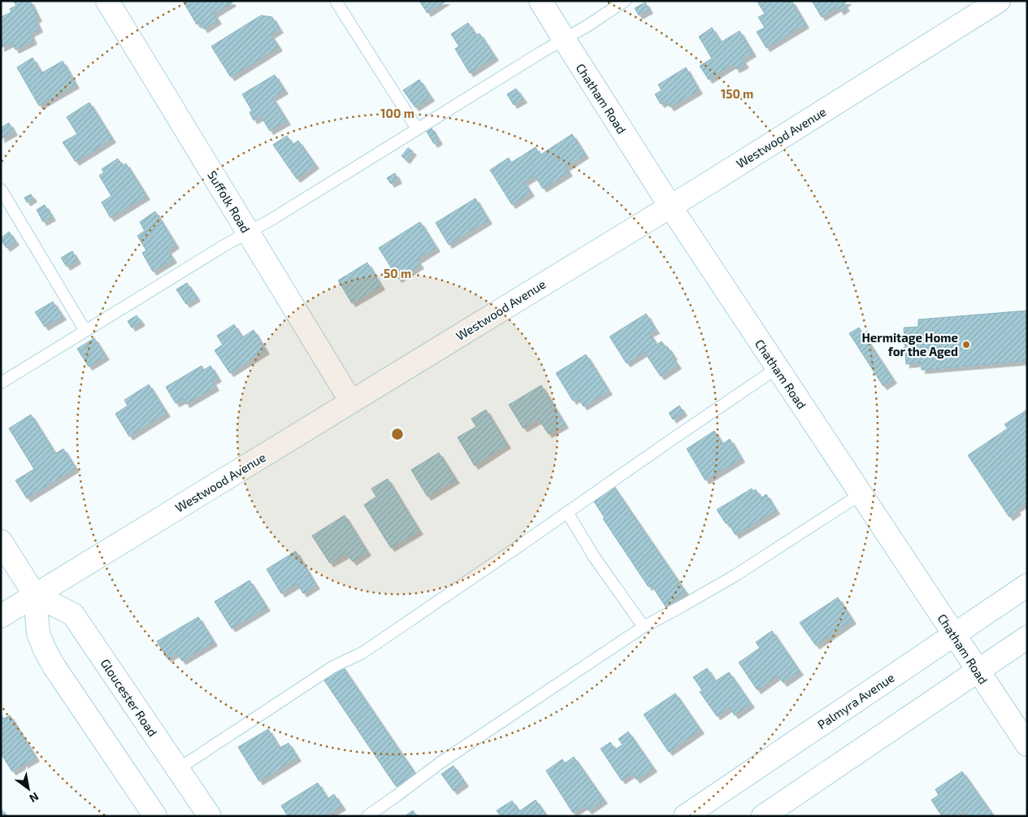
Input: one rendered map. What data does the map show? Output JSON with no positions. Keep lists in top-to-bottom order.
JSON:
{
  "streets": {
    "street": [
      "Chatham Road",
      "Westwood Avenue",
      "Suffolk Road",
      "Gloucester Road",
      "Palmyra Avenue"
    ]
  },
  "crossings": [
    ["Chatham Road", "Westwood Avenue"],
    ["Chatham Road", "Palmyra Avenue"],
    ["Westwood Avenue", "Suffolk Road"],
    ["Westwood Avenue", "Gloucester Road"]
  ],
  "places": ["Hermitage Home for the Aged"],
  "north": "bottom right",
  "rings": ["150 m", "100 m", "50 m"]
}
